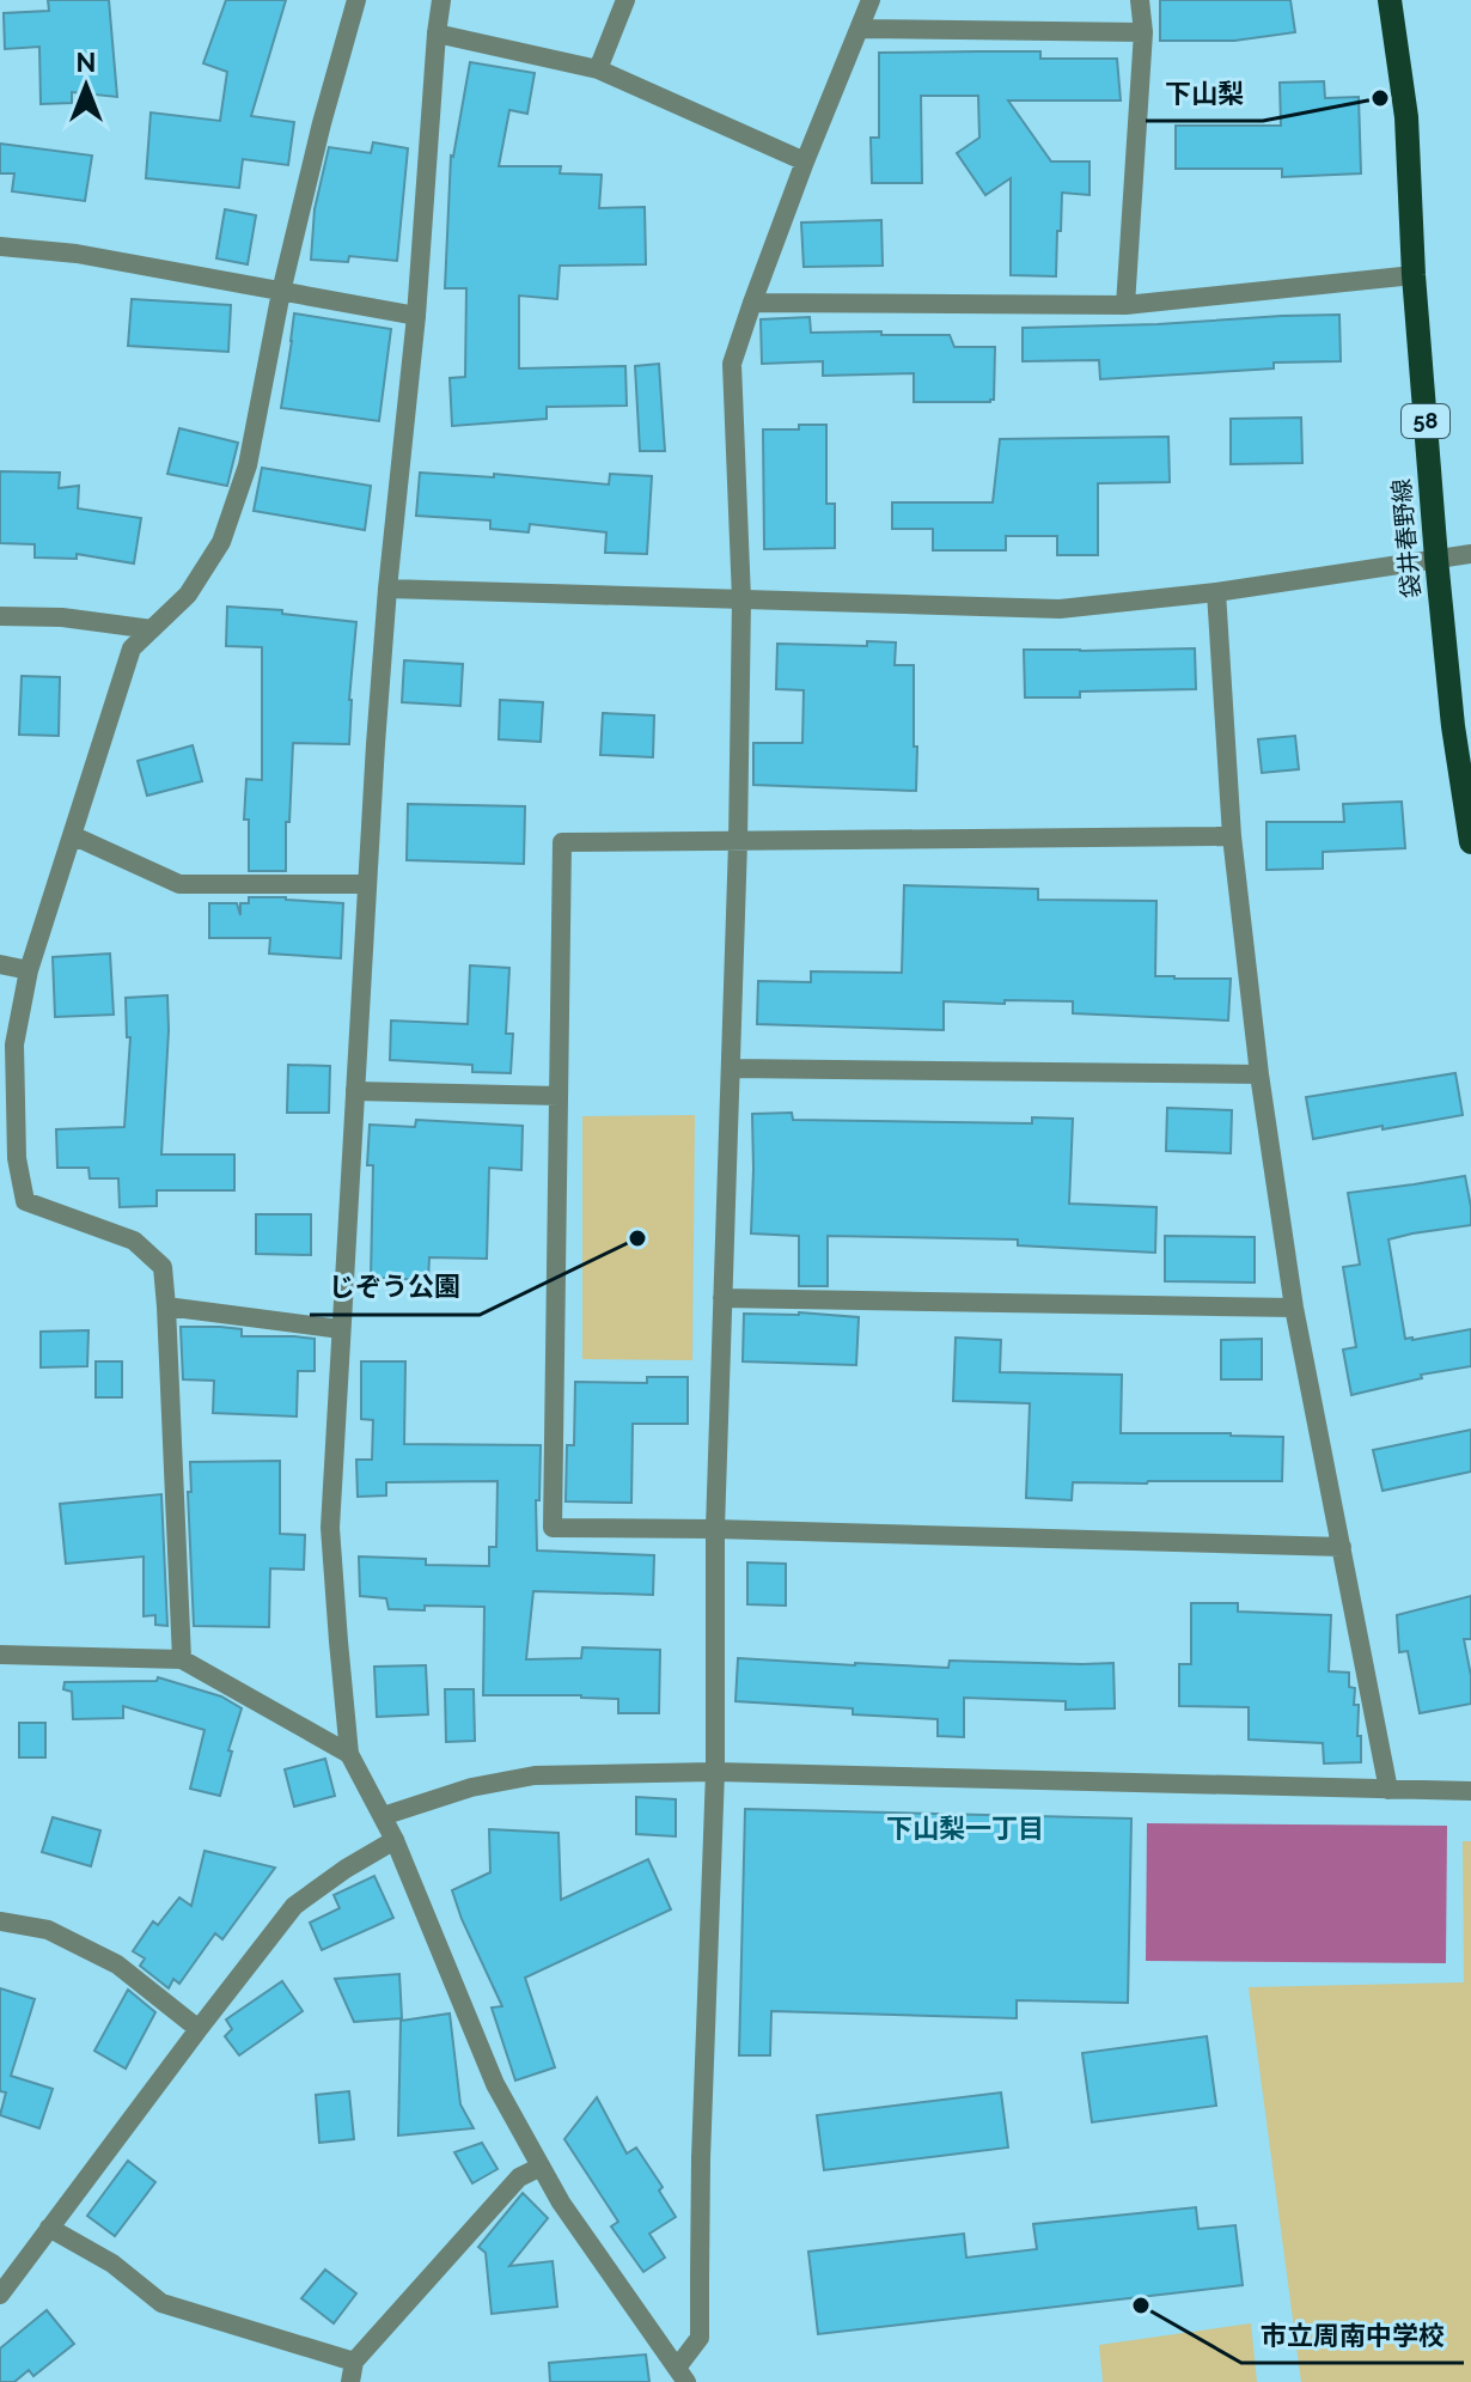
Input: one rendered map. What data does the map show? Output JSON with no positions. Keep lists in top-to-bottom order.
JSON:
{
  "streets": {
    "main road": ["58", "袋井春野線"]
  },
  "districts": ["下山梨一丁目"],
  "places": ["下山梨", "じぞう公園", "市立周南中学校"],
  "north": "top"
}
